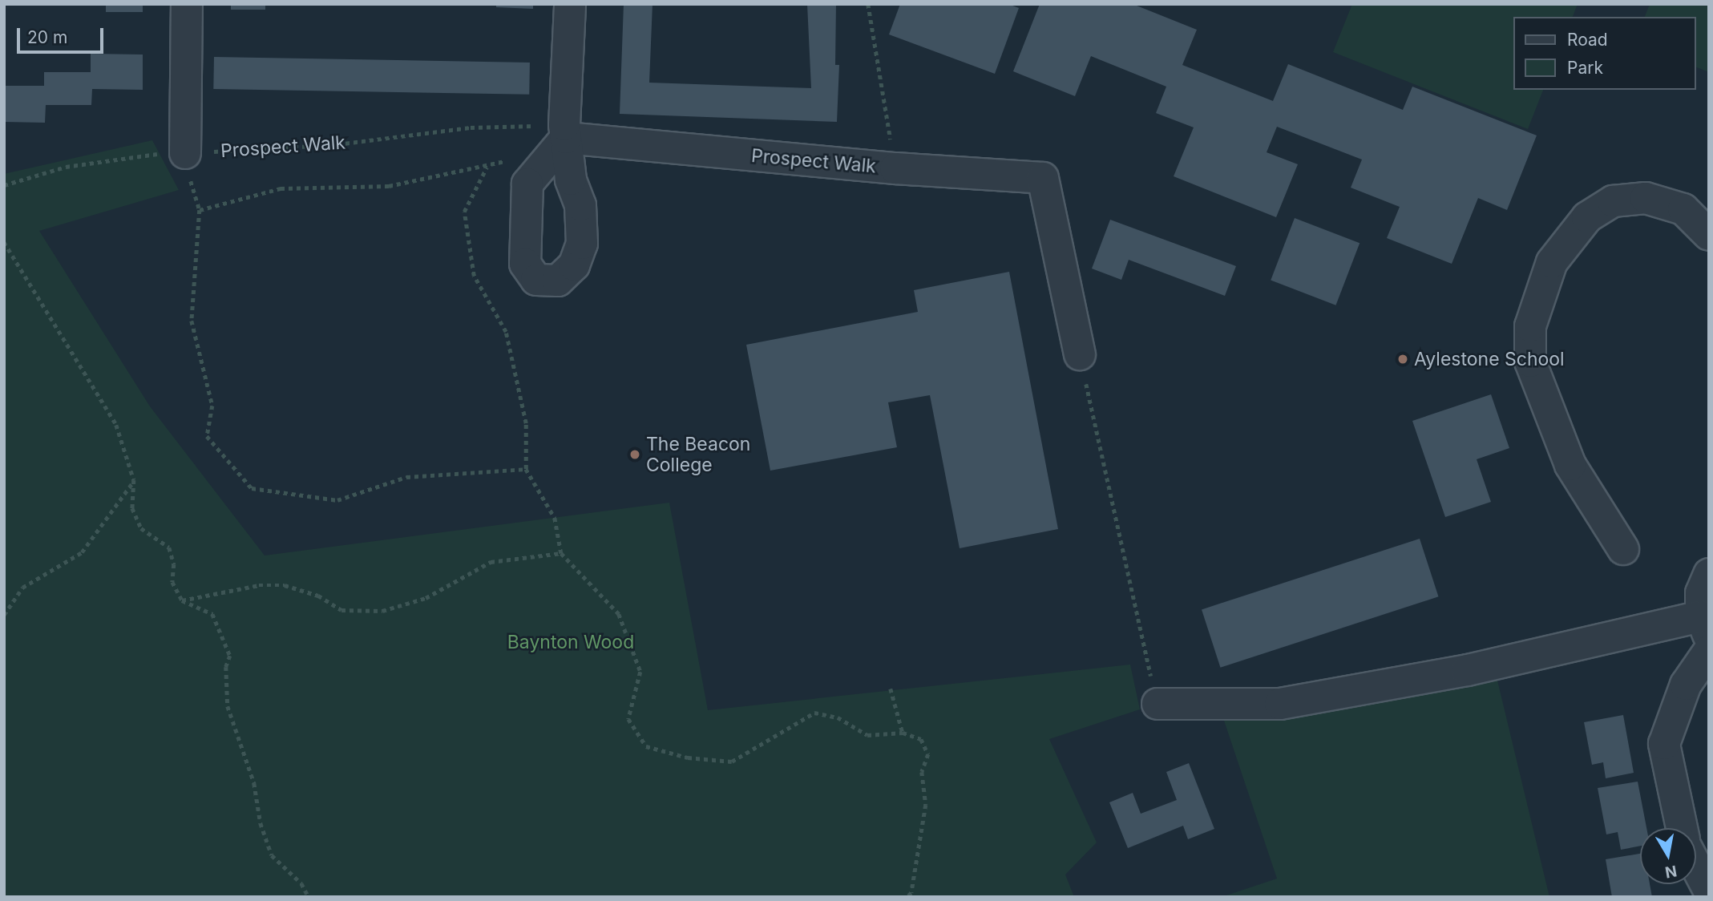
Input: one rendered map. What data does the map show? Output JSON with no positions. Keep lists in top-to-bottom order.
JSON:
{
  "streets": {
    "street": ["Prospect Walk"]
  },
  "parks": ["Baynton Wood"],
  "places": ["Aylestone School", "The Beacon College"],
  "legend": ["Road", "Park"],
  "scale_bar": "20 m",
  "north": "bottom"
}
